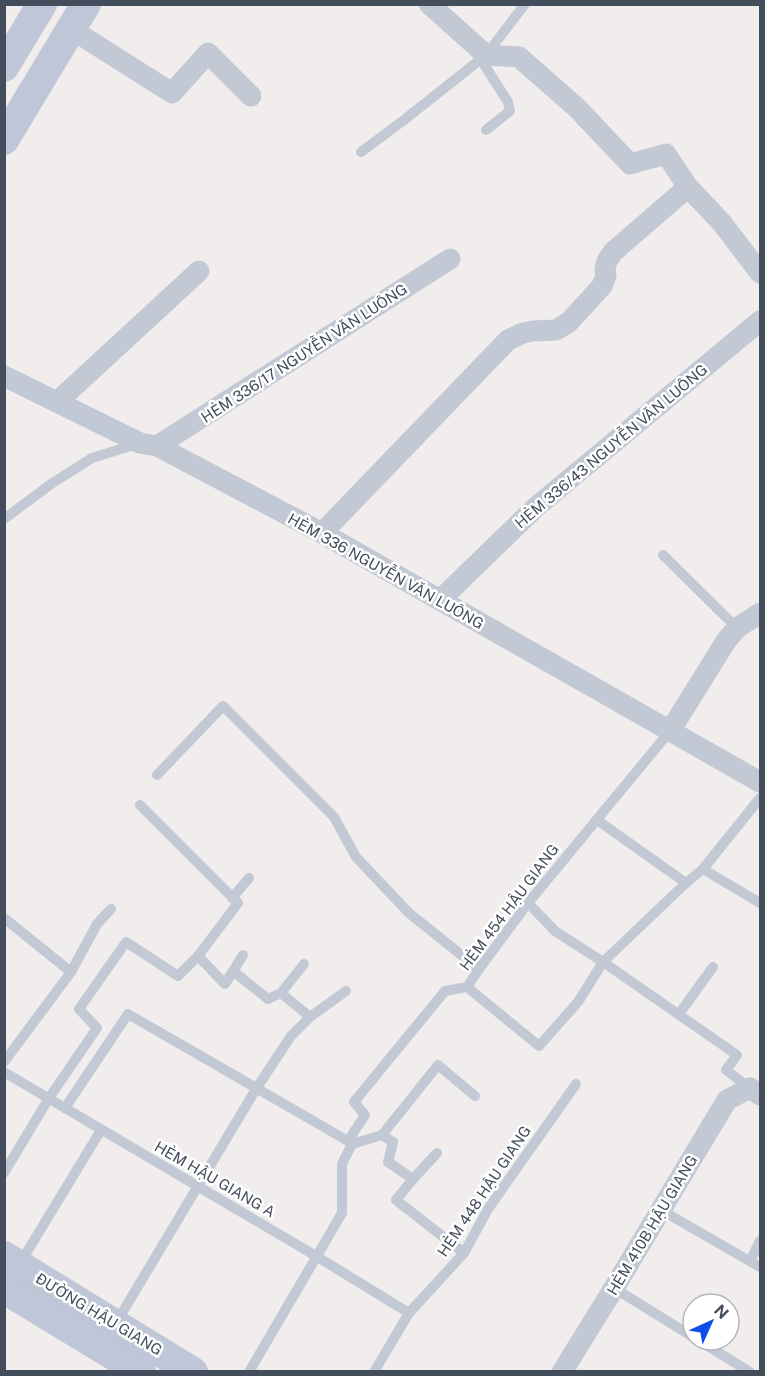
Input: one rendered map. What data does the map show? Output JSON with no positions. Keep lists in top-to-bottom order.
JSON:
{
  "streets": {
    "main road": ["ĐƯỜNG HẬU GIANG"],
    "street": [
      "HẺM 336/17 NGUYỄN VĂN LUÔNG",
      "HẺM 336/43 NGUYỄN VĂN LUÔNG",
      "HẺM 336 NGUYỄN VĂN LUÔNG",
      "HẺM 410B HẬU GIANG"
    ],
    "lane": ["HẺM 454 HẬU GIANG", "HẺM HẬU GIANG A", "HẺM 448 HẬU GIANG"]
  },
  "crossings": [
    ["HẺM 336/17 NGUYỄN VĂN LUÔNG", "HẺM 336 NGUYỄN VĂN LUÔNG"],
    ["HẺM 336/43 NGUYỄN VĂN LUÔNG", "HẺM 336 NGUYỄN VĂN LUÔNG"],
    ["HẺM 336 NGUYỄN VĂN LUÔNG", "HẺM 454 HẬU GIANG"],
    ["HẺM 454 HẬU GIANG", "HẺM HẬU GIANG A"],
    ["HẺM 454 HẬU GIANG", "HẺM 410B HẬU GIANG"],
    ["HẺM HẬU GIANG A", "HẺM 448 HẬU GIANG"]
  ],
  "north": "top right"
}
